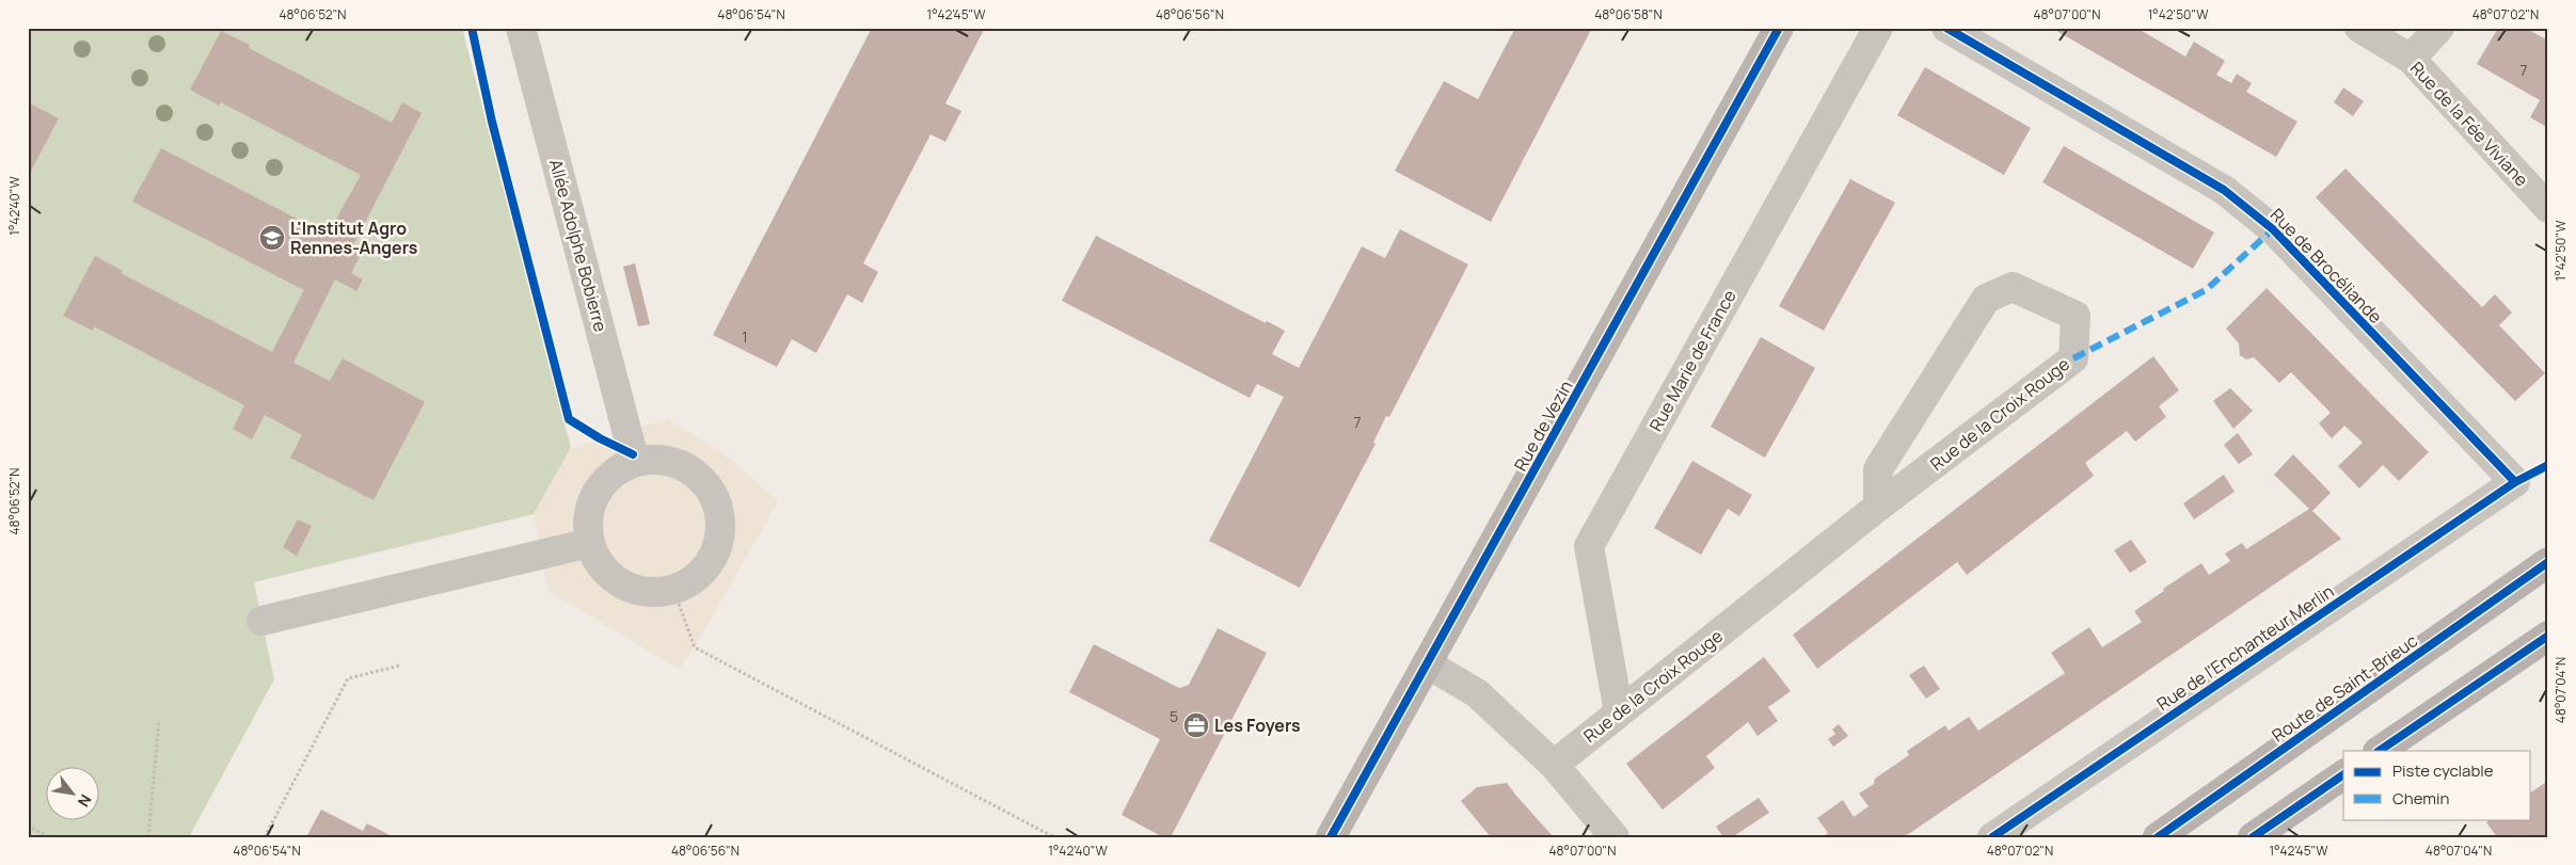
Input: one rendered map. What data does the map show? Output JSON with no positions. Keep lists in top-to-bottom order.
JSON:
{
  "streets": {
    "main road": ["Rue de Vezin", "Route de Saint-Brieuc"],
    "street": [
      "Rue de la Fée Viviane",
      "Allée Adolphe Bobierre",
      "Rue de Brocéliande",
      "Rue Marie de France",
      "Rue de la Croix Rouge",
      "Rue de l'Enchanteur Merlin"
    ]
  },
  "crossings": [
    ["Rue de Brocéliande", "Rue de l'Enchanteur Merlin"],
    ["Rue Marie de France", "Rue de la Croix Rouge"]
  ],
  "places": {
    "school or university": ["L'Institut Agro Rennes-Angers"],
    "office": ["Les Foyers"]
  },
  "house_numbers": [
    "7",
    "1",
    "7",
    "5"
  ],
  "legend": ["Piste cyclable", "Chemin"],
  "north": "bottom right",
  "coordinates": [
    "48°06'52\"N",
    "48°06'54\"N",
    "1°42'45\"W",
    "48°06'56\"N",
    "48°06'58\"N",
    "48°07'00\"N",
    "1°42'50\"W",
    "48°07'02\"N",
    "1°42'40\"W",
    "48°07'04\"N"
  ]
}
